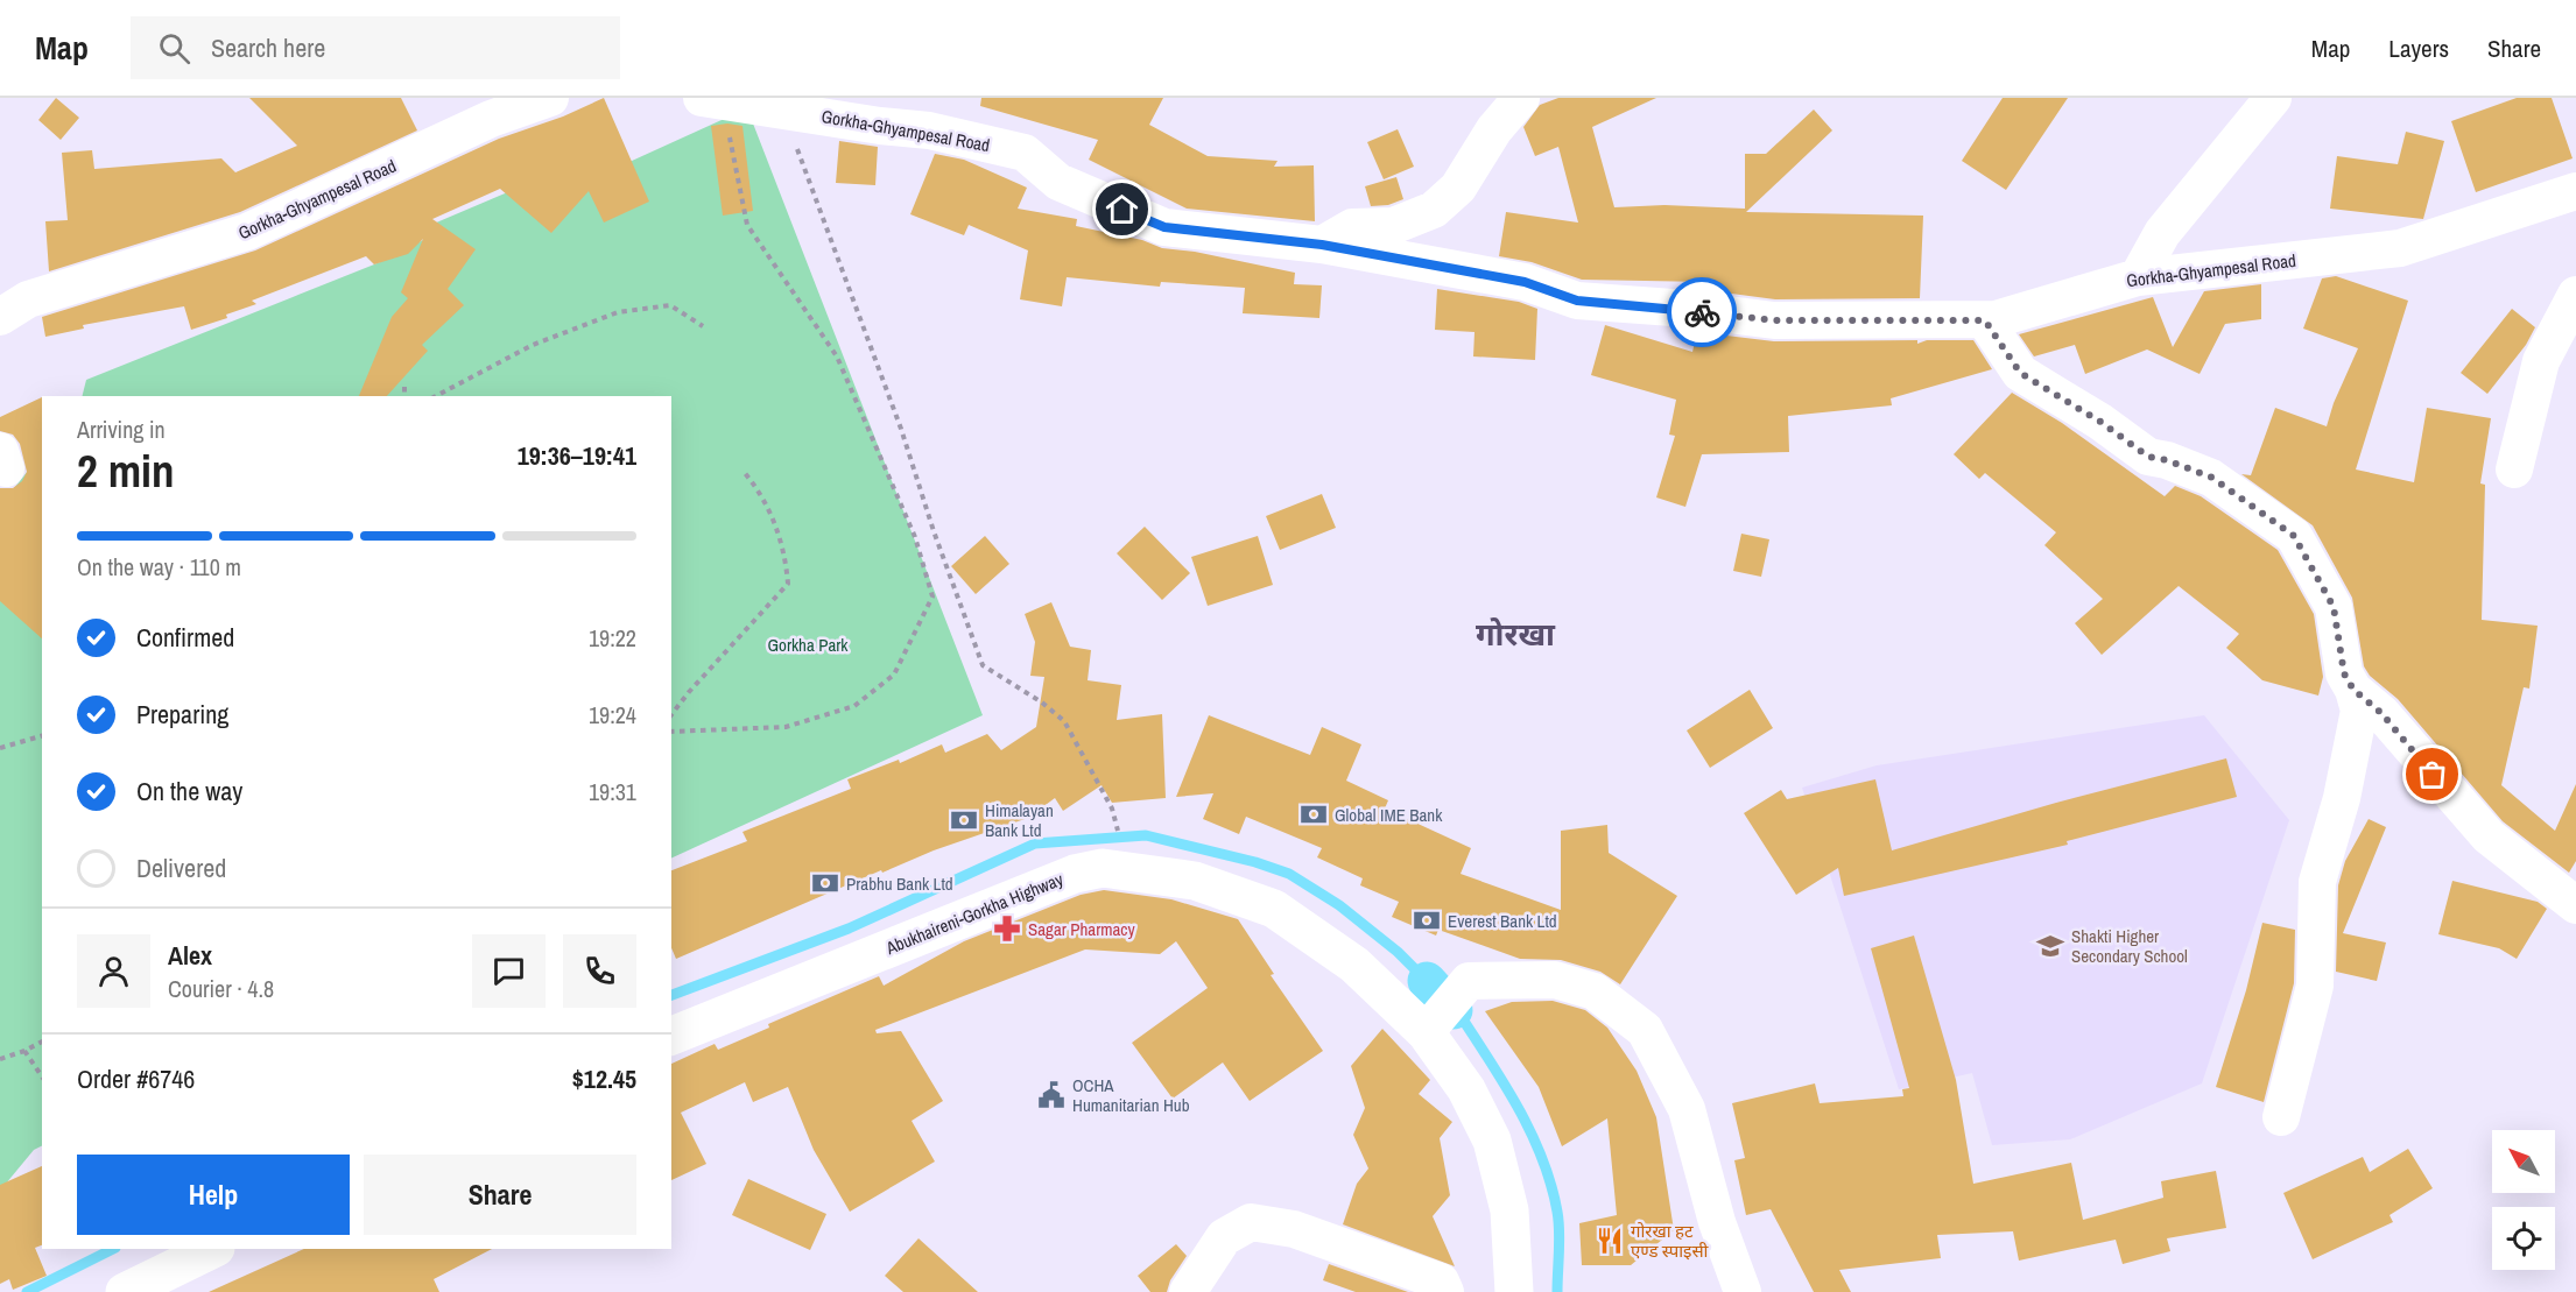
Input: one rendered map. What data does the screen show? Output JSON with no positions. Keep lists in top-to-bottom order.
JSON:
{
  "streets": {
    "main road": ["Abukhaireni-Gorkha Highway"],
    "street": ["Gorkha-Ghyampesal Road"]
  },
  "districts": ["गोरखा"],
  "parks": ["Gorkha Park"],
  "places": {
    "bank": [
      "Global IME Bank",
      "Himalayan Bank Ltd",
      "Prabhu Bank Ltd",
      "Everest Bank Ltd"
    ],
    "pharmacy": ["Sagar Pharmacy"],
    "school or university": ["Shakti Higher Secondary School"],
    "public building": ["OCHA Humanitarian Hub"],
    "restaurant": ["गोरखा हट एण्ड स्पाइसी"]
  },
  "north": "top left",
  "page": {
    "header": "Map",
    "search": "Search here",
    "nav": ["Map", "Layers", "Share"],
    "heading": ["2 min", "Arriving in", "19:36–19:41"],
    "panel": [
      "Alex",
      "Courier · 4.8",
      "Order #6746",
      "$12.45"
    ],
    "bar": "On the way · 110 m",
    "list": [
      ["Confirmed", "19:22"],
      ["Preparing", "19:24"],
      ["On the way", "19:31"],
      "Delivered"
    ],
    "buttons": ["Help", "Share"]
  }
}
